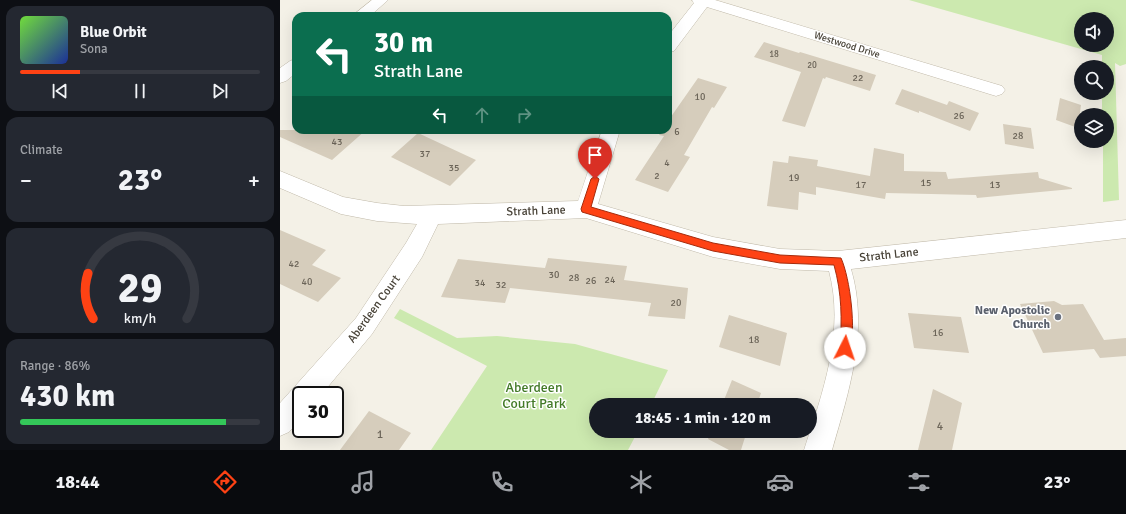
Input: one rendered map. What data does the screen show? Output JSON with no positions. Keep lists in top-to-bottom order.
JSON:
{
  "streets": {
    "street": ["Westwood Drive", "Strath Lane", "Aberdeen Court"]
  },
  "crossings": [
    ["Strath Lane", "Aberdeen Court"]
  ],
  "parks": ["Aberdeen Court Park"],
  "places": ["New Apostolic Church"],
  "house_numbers": [
    "18",
    "20",
    "22",
    "10",
    "26",
    "6",
    "28",
    "43",
    "37",
    "4",
    "35",
    "2",
    "19",
    "15",
    "17",
    "13",
    "42",
    "30",
    "28",
    "24",
    "26",
    "40",
    "34",
    "32",
    "20",
    "16",
    "18",
    "4",
    "1"
  ],
  "page": {
    "turn": ["30 m", "Strath Lane"],
    "song": ["Blue Orbit", "Sona"],
    "tile": [
      "Climate",
      ["Range · 86%", "430 km"]
    ],
    "heat": ["−", "23°", "+"],
    "limit": "30",
    "trip": "18:45 · 1 min · 120 m",
    "tabs": ["18:44", "23°"],
    "gauge": ["29", "km/h"]
  }
}
